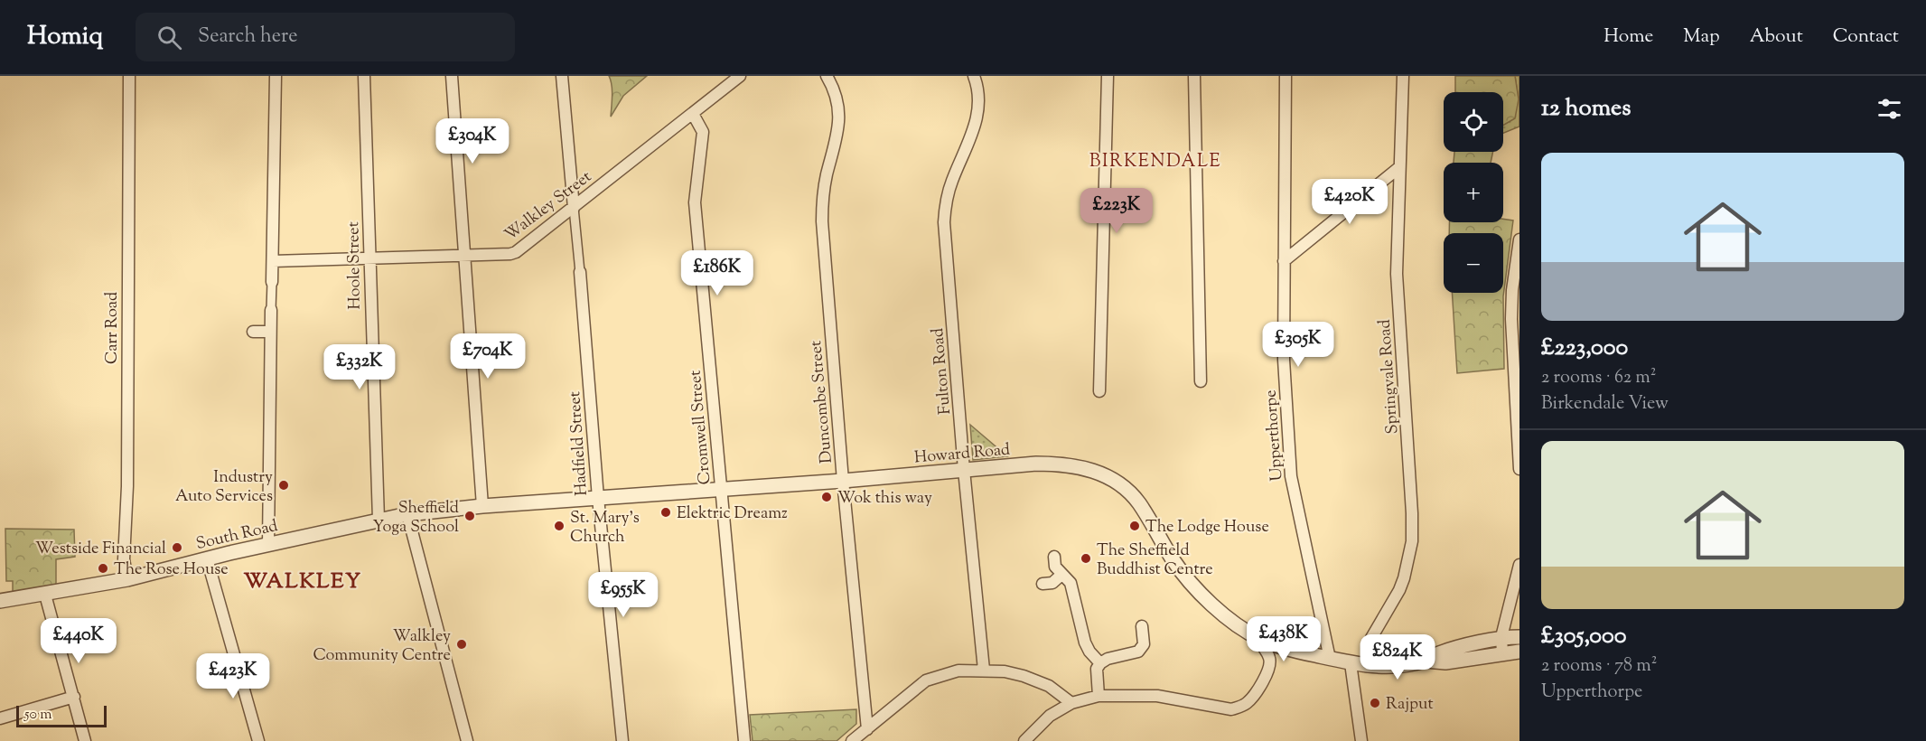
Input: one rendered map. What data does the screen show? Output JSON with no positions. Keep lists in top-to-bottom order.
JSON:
{
  "streets": {
    "street": [
      "Walkley Street",
      "Hoole Street",
      "Carr Road",
      "Fulton Road",
      "Springvale Road",
      "Duncombe Street",
      "Cromwell Street",
      "Upperthorpe",
      "Hadfield Street",
      "Howard Road",
      "South Road"
    ]
  },
  "crossings": [
    ["Walkley Street", "Hoole Street"],
    ["Walkley Street", "Cromwell Street"],
    ["Walkley Street", "Hadfield Street"],
    ["Hoole Street", "South Road"],
    ["Carr Road", "South Road"],
    ["Fulton Road", "Howard Road"],
    ["Springvale Road", "Howard Road"],
    ["Duncombe Street", "Howard Road"],
    ["Cromwell Street", "Howard Road"],
    ["Upperthorpe", "Howard Road"],
    ["Hadfield Street", "Howard Road"],
    ["Howard Road", "South Road"]
  ],
  "districts": ["BIRKENDALE", "WALKLEY"],
  "places": [
    "Industry Auto Services",
    "Wok this way",
    "Elektric Dreamz",
    "Sheffield Yoga School",
    "St. Mary's Church",
    "The Lodge House",
    "Westside Financial",
    "The Sheffield Buddhist Centre",
    "The Rose House",
    "Walkley Community Centre",
    "Rajput"
  ],
  "scale_bar": "50 m",
  "page": {
    "header": "Homiq",
    "search": "Search here",
    "nav": [
      "Home",
      "Map",
      "About",
      "Contact"
    ],
    "heading": "12 homes",
    "map_buttons": ["+", "−"],
    "price": [
      "£304K",
      "£420K",
      "£223K",
      "£186K",
      "£305K",
      "£704K",
      "£332K",
      "£955K",
      "£438K",
      "£440K",
      "£824K",
      "£423K"
    ],
    "list": [
      {
        "name": "£223,000",
        "note": "2 rooms · 62 m² · Birkendale View"
      },
      {
        "name": "£305,000",
        "note": "2 rooms · 78 m² · Upperthorpe"
      }
    ],
    "scale": "50 m"
  }
}
